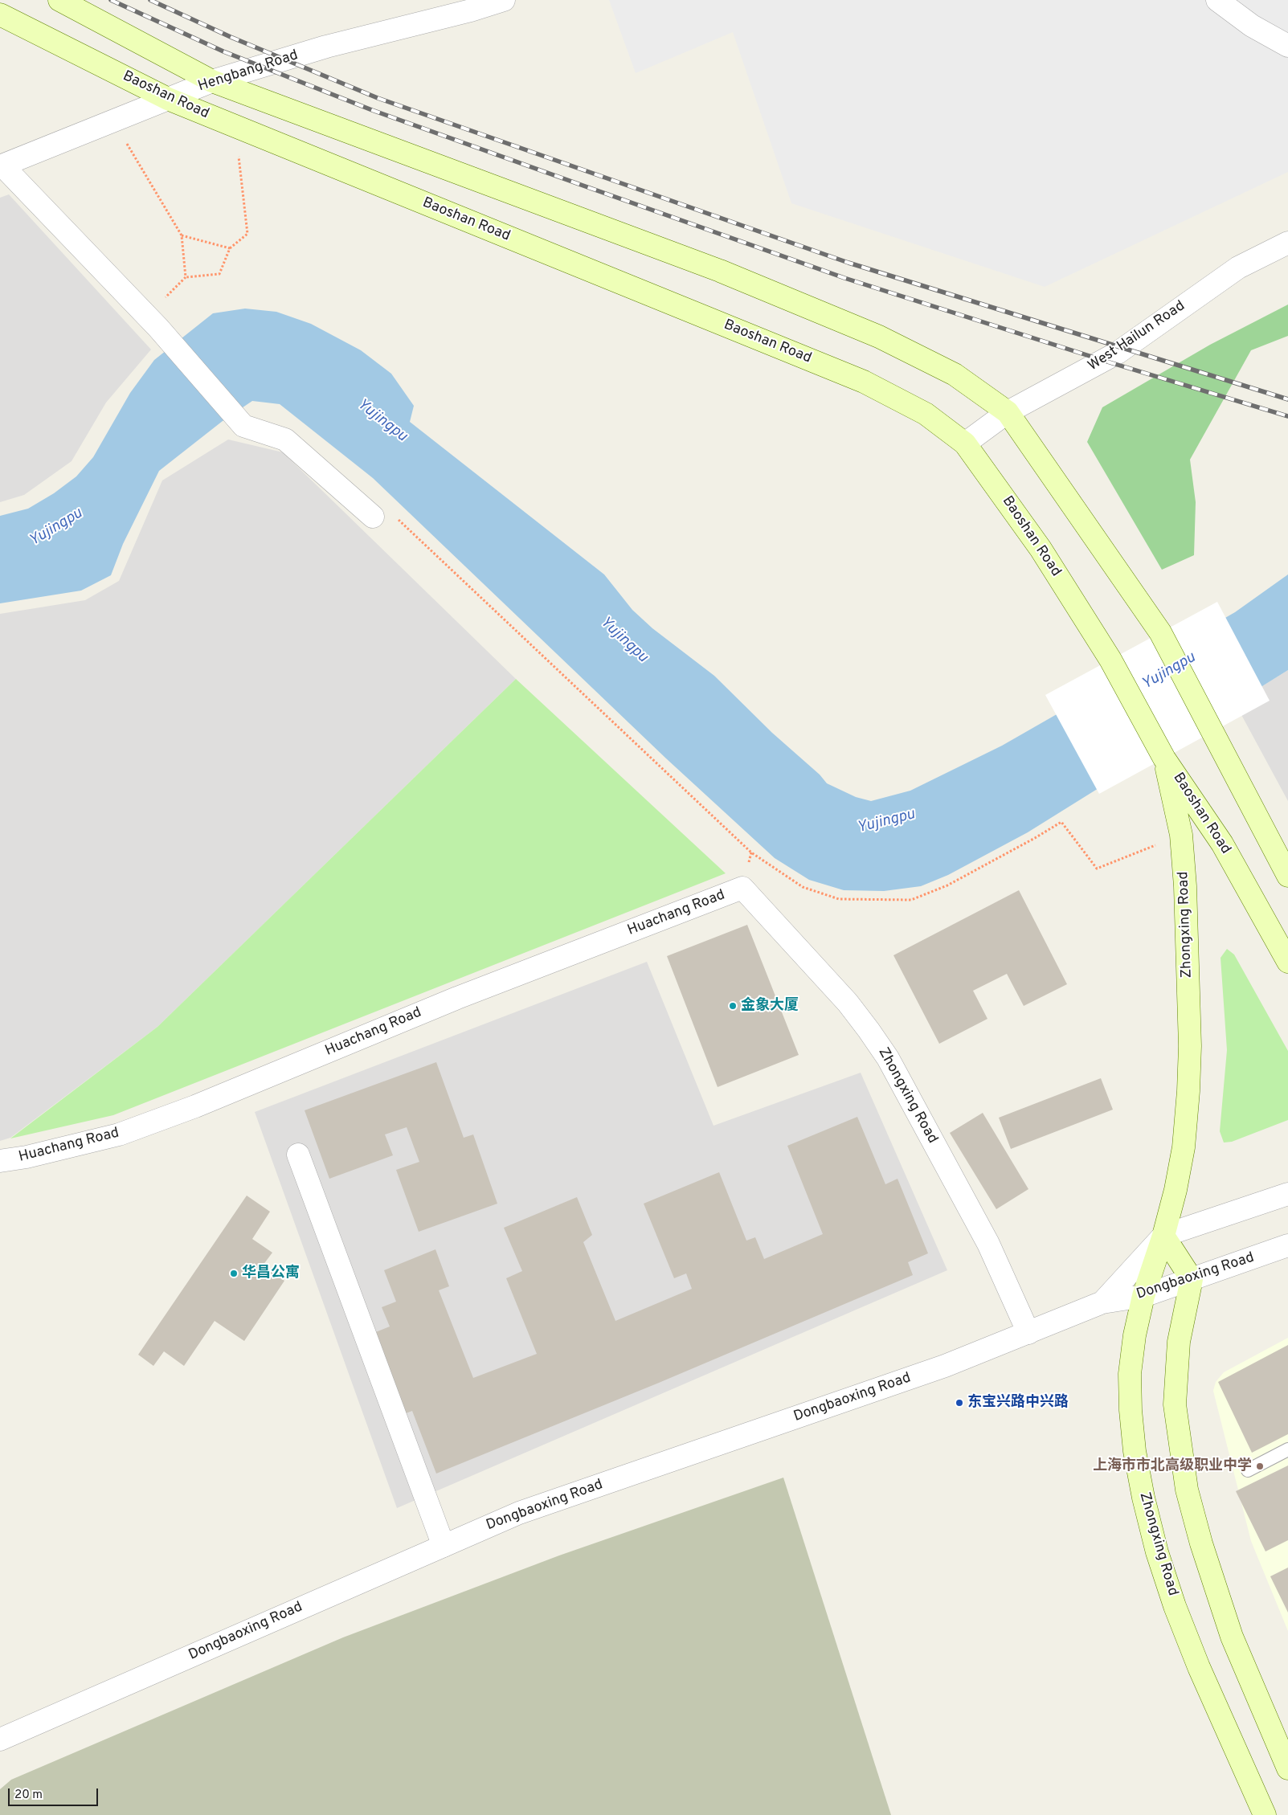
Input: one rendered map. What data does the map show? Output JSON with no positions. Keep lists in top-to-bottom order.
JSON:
{
  "streets": {
    "main road": ["Baoshan Road", "Zhongxing Road"],
    "street": [
      "Hengbang Road",
      "West Hailun Road",
      "Huachang Road",
      "Dongbaoxing Road"
    ]
  },
  "crossings": [
    ["Hengbang Road", "Baoshan Road"],
    ["Baoshan Road", "West Hailun Road"],
    ["Baoshan Road", "Zhongxing Road"],
    ["Huachang Road", "Zhongxing Road"],
    ["Zhongxing Road", "Dongbaoxing Road"]
  ],
  "water": ["Yujingpu"],
  "places": [
    "金象大厦",
    "华昌公寓",
    "东宝兴路中兴路",
    "上海市市北高级职业中学"
  ],
  "scale_bar": "20 m"
}
